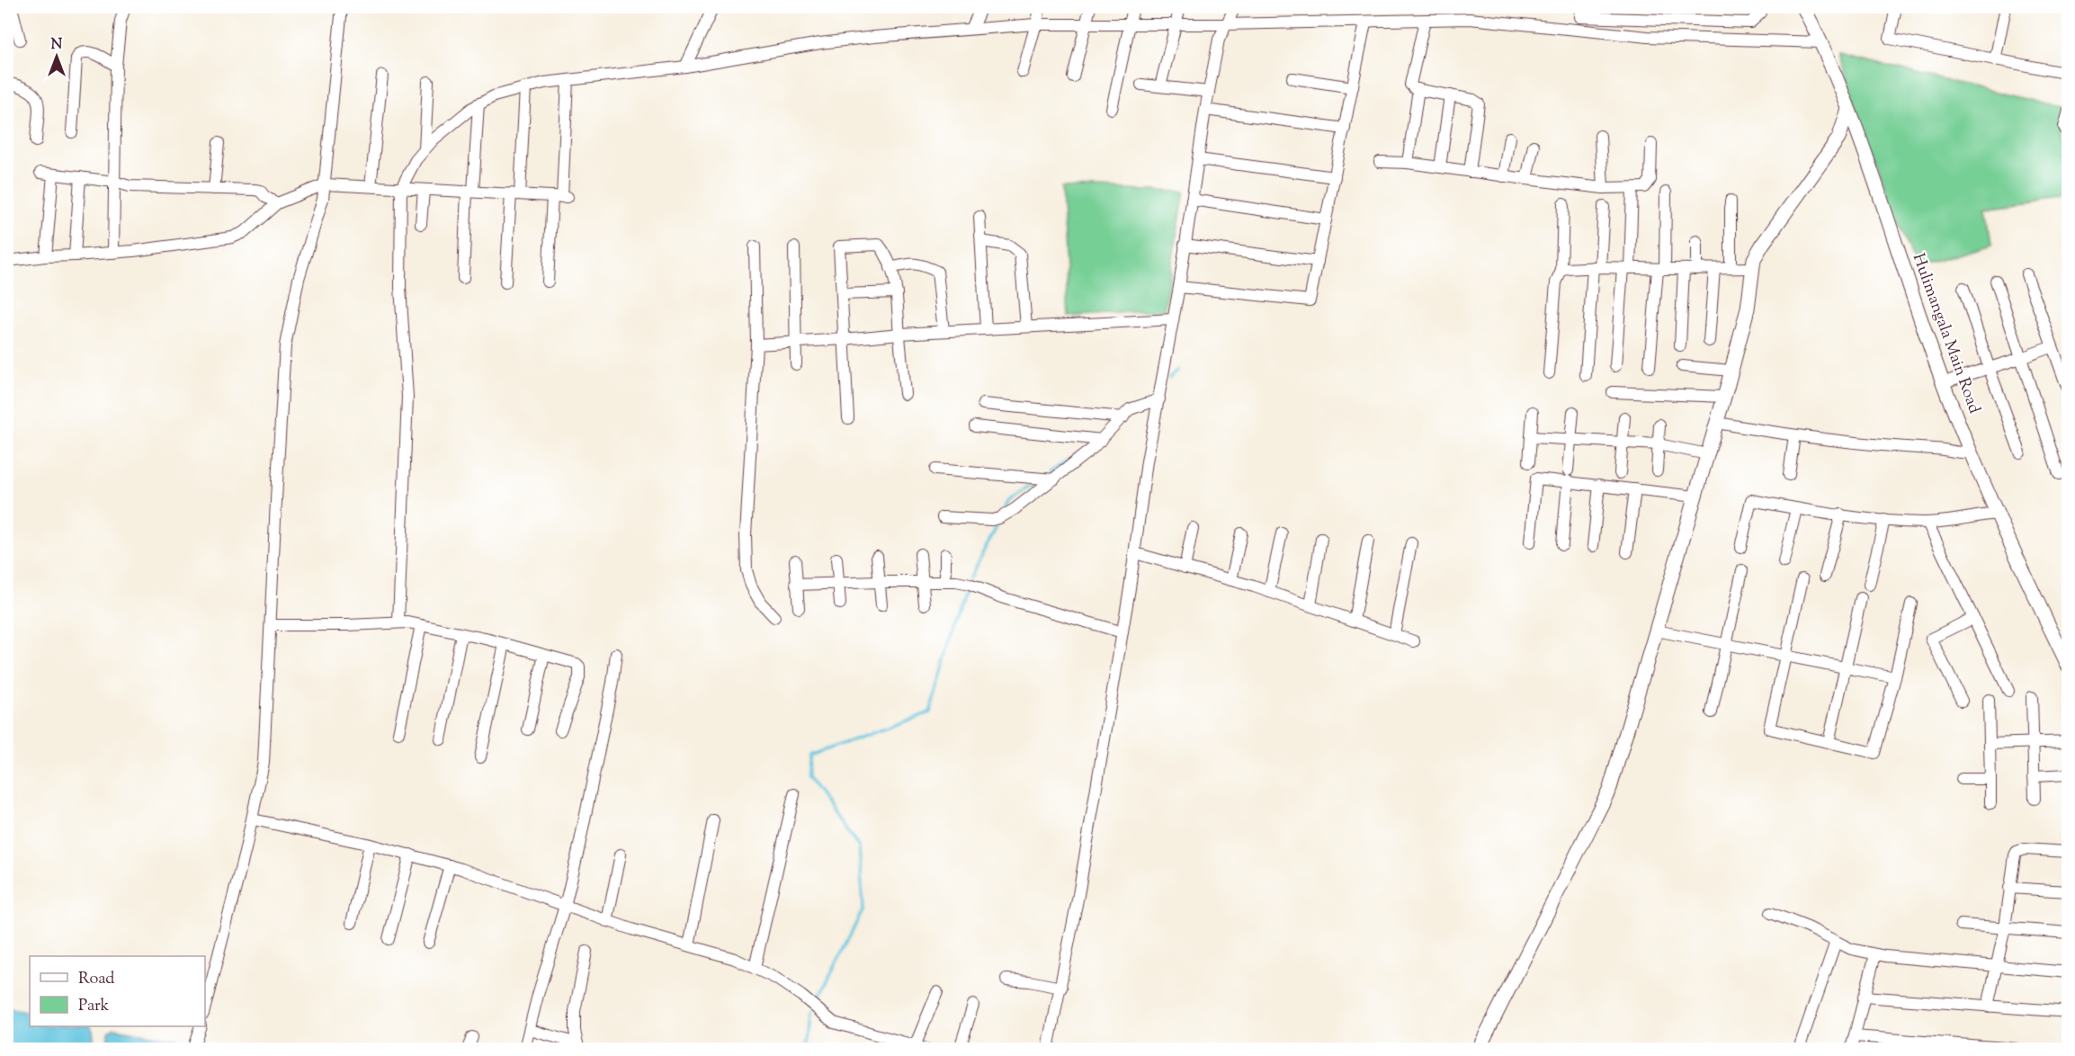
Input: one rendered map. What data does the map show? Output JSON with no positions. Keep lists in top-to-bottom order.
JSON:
{
  "streets": {
    "street": ["Hulimangala Main Road"]
  },
  "legend": ["Road", "Park"],
  "north": "top"
}
